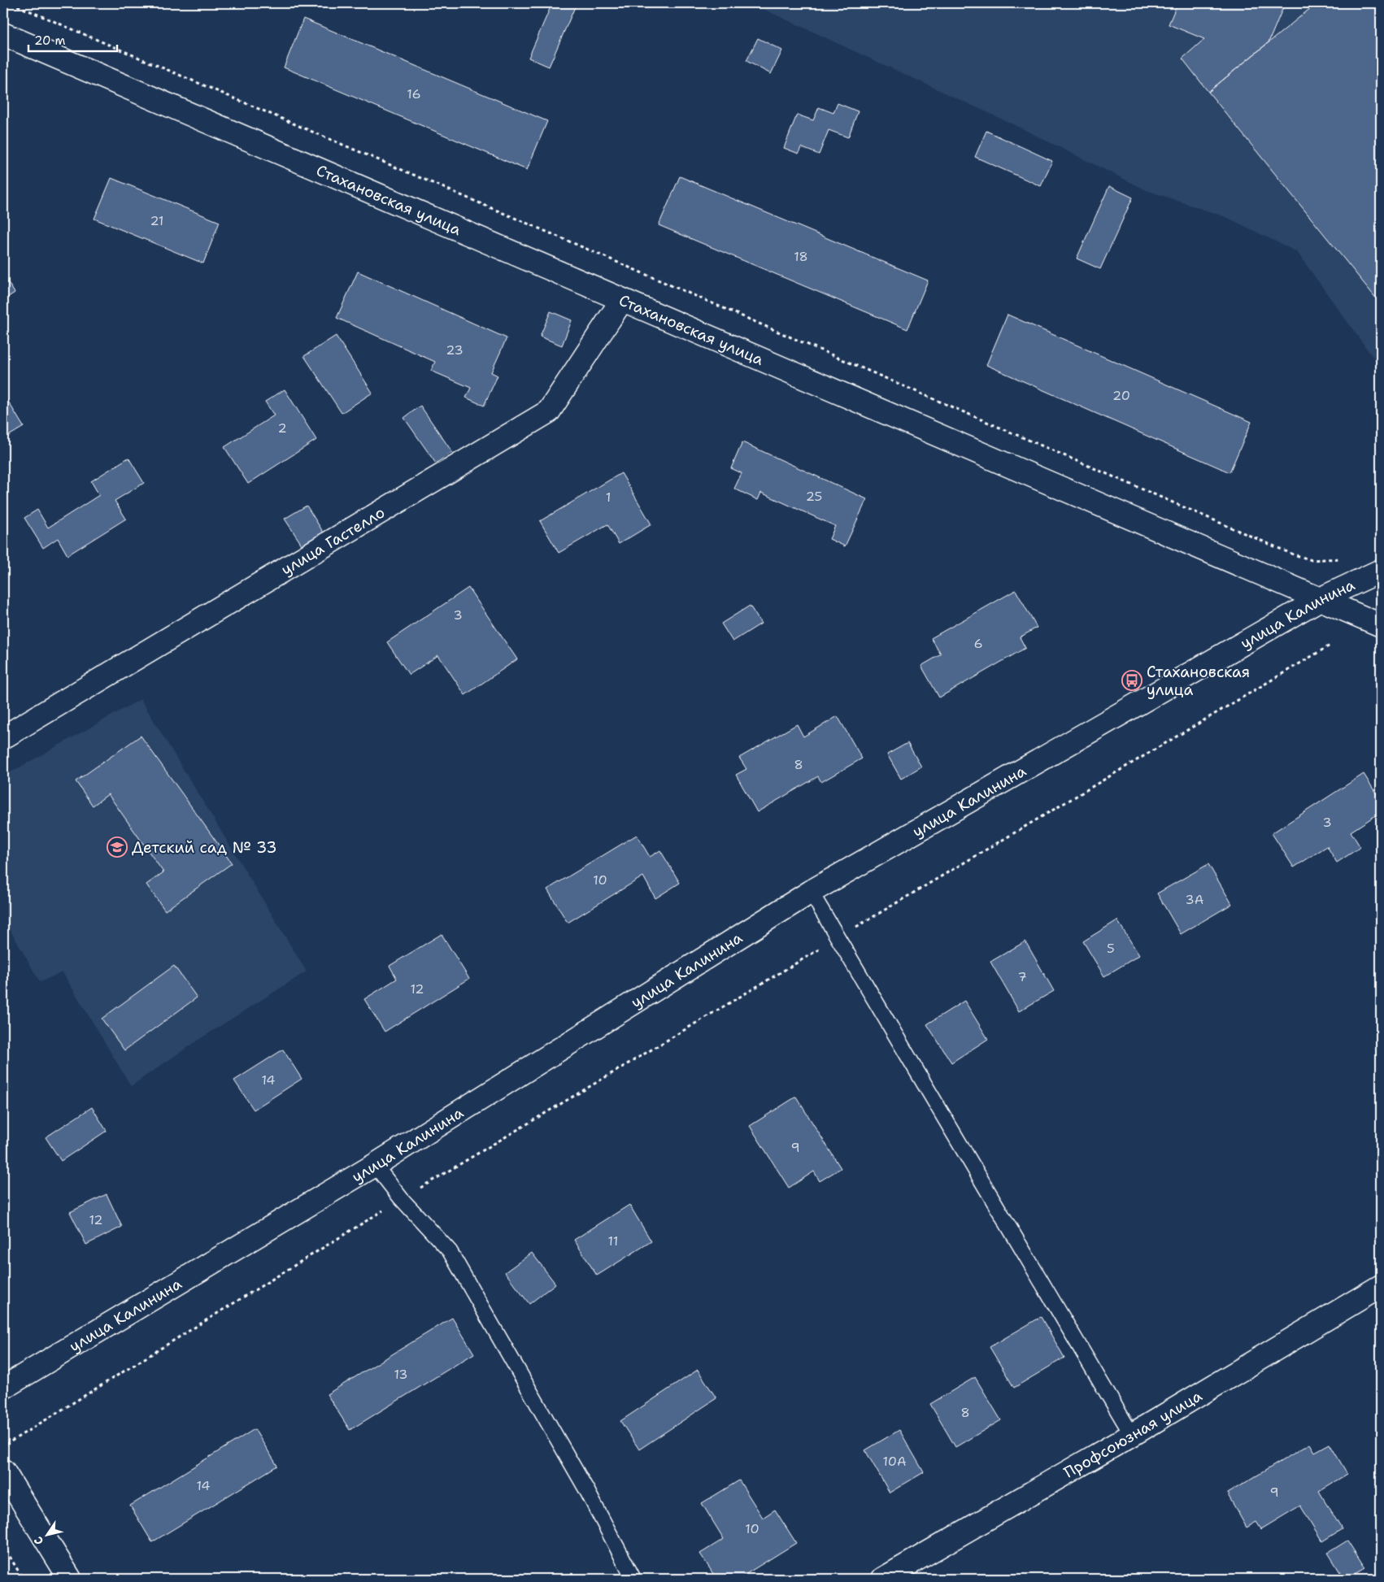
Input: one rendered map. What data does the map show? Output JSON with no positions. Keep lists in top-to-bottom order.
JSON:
{
  "streets": {
    "street": [
      "Стахановская улица",
      "улица Гастелло",
      "улица Калинина",
      "Профсоюзная улица"
    ]
  },
  "crossings": [
    ["Стахановская улица", "улица Гастелло"],
    ["Стахановская улица", "улица Калинина"]
  ],
  "places": {
    "bus stop": ["Стахановская улица"],
    "school or university": ["Детский сад № 33"]
  },
  "house_numbers": [
    "16",
    "21",
    "18",
    "23",
    "20",
    "2",
    "25",
    "1",
    "3",
    "6",
    "8",
    "3",
    "10",
    "3А",
    "5",
    "7",
    "12",
    "14",
    "9",
    "12",
    "11",
    "13",
    "8",
    "10А",
    "14",
    "9",
    "10"
  ],
  "scale_bar": "20 m",
  "north": "bottom left"
}
